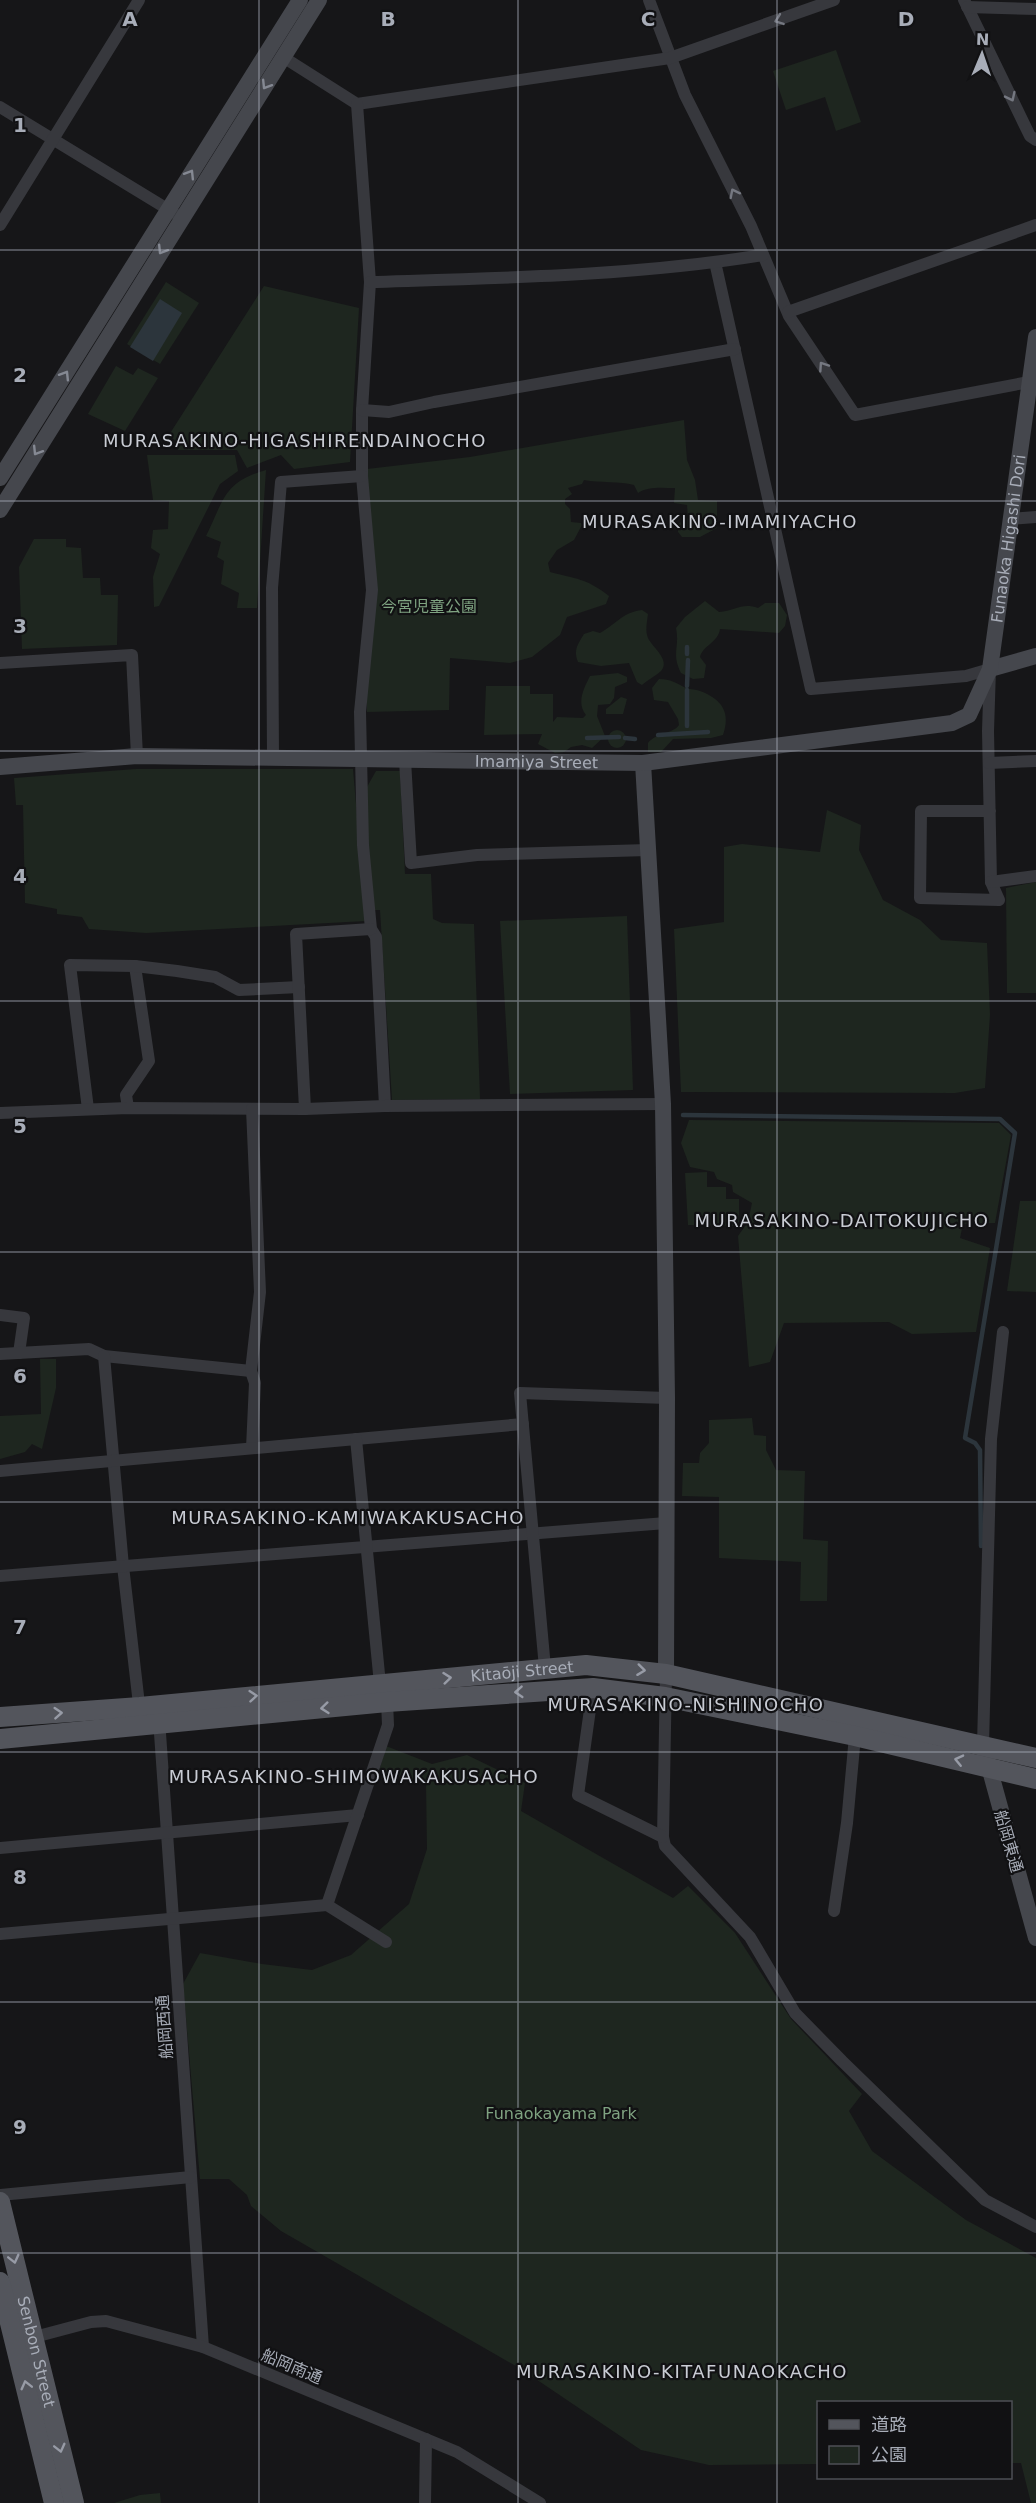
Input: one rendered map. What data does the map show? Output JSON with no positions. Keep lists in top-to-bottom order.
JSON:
{
  "streets": {
    "main road": ["Kitaōji Street", "Senbon Street"],
    "street": [
      "Funaoka Higashi Dori",
      "Imamiya Street",
      "船岡東通",
      "船岡西通",
      "船岡南通"
    ]
  },
  "crossings": [
    ["Funaoka Higashi Dori", "Imamiya Street"],
    ["Kitaōji Street", "船岡東通"],
    ["Kitaōji Street", "船岡西通"],
    ["船岡西通", "船岡南通"],
    ["Senbon Street", "船岡南通"]
  ],
  "districts": [
    "MURASAKINO-HIGASHIRENDAINOCHO",
    "MURASAKINO-IMAMIYACHO",
    "MURASAKINO-DAITOKUJICHO",
    "MURASAKINO-KAMIWAKAKUSACHO",
    "MURASAKINO-NISHINOCHO",
    "MURASAKINO-SHIMOWAKAKUSACHO",
    "MURASAKINO-KITAFUNAOKACHO"
  ],
  "parks": ["今宮児童公園", "Funaokayama Park"],
  "legend": ["道路", "公園"],
  "north": "top",
  "grid": {
    "columns": [
      "A",
      "B",
      "C",
      "D"
    ],
    "rows": [
      "1",
      "2",
      "3",
      "4",
      "5",
      "6",
      "7",
      "8",
      "9"
    ]
  }
}
